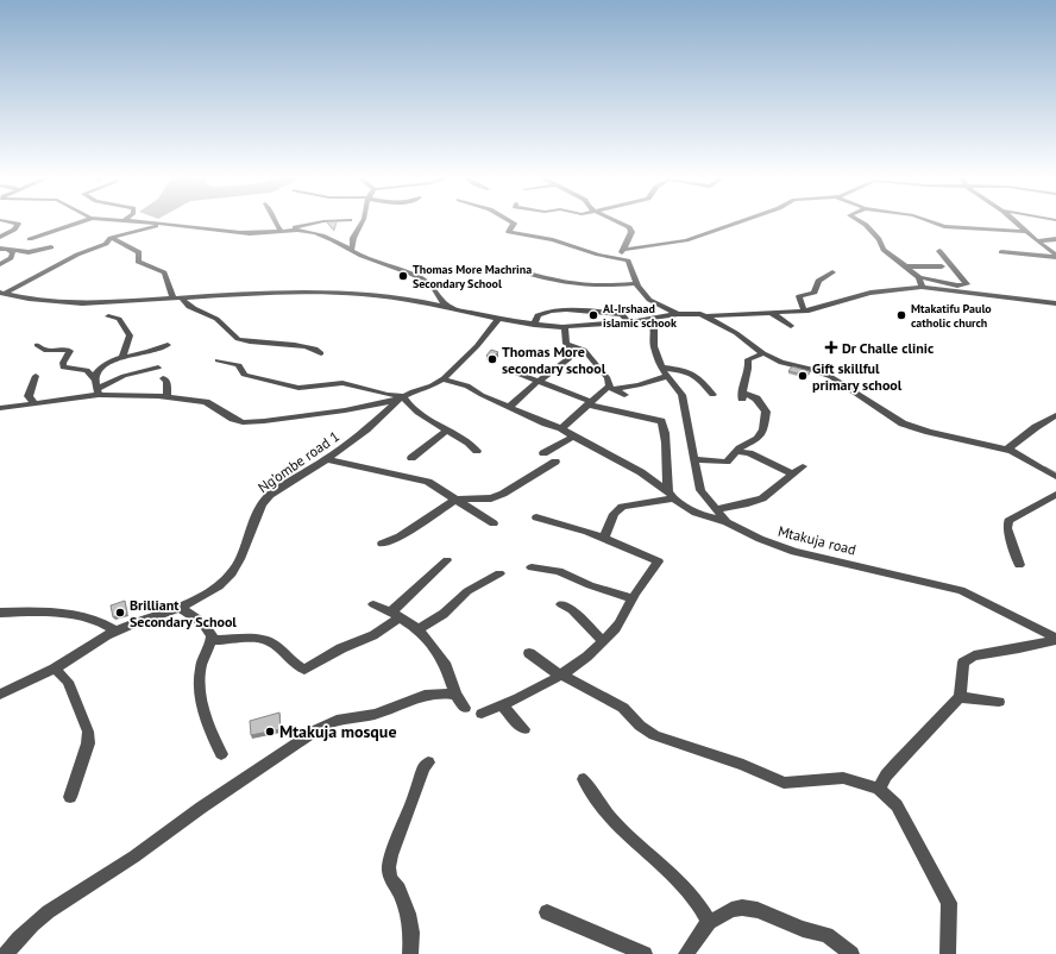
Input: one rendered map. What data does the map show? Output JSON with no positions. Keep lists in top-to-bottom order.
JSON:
{
  "streets": {
    "street": ["Ng’ombe road 1", "Mtakuja road"]
  },
  "places": {
    "other": [
      "Thomas More Machrina Secondary School",
      "Al-Irshaad islamic schook",
      "Mtakatifu Paulo catholic church",
      "Thomas More secondary school",
      "Gift skillful primary school",
      "Brilliant Secondary School",
      "Mtakuja mosque"
    ],
    "health": ["Dr Challe clinic"]
  }
}
